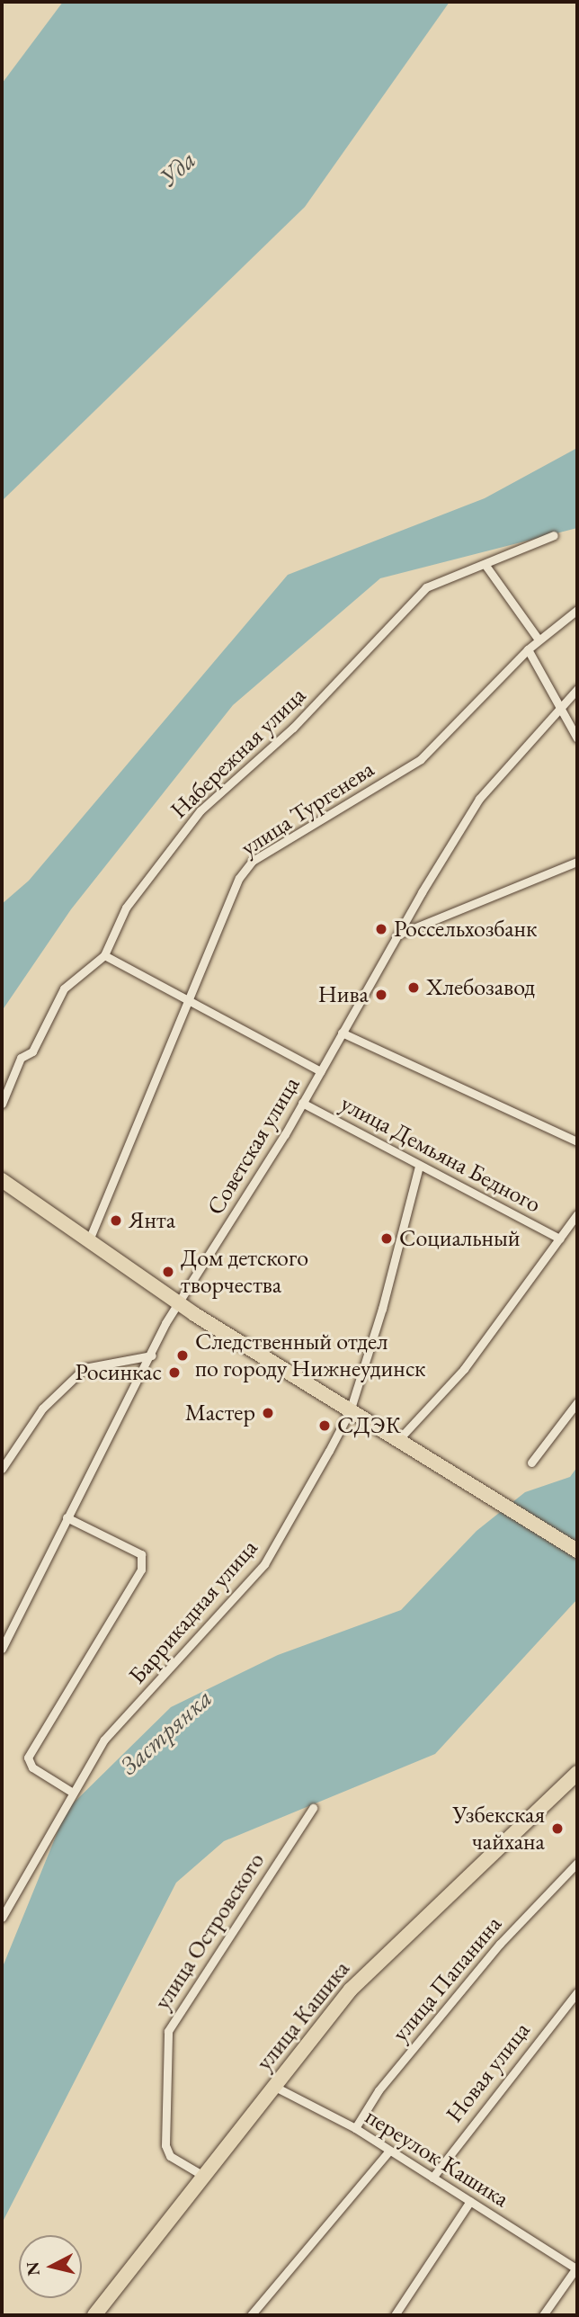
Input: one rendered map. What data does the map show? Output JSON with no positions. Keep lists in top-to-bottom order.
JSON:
{
  "streets": {
    "highway": ["улица Кашика"],
    "street": [
      "Набережная улица",
      "улица Тургенева",
      "Советская улица",
      "улица Демьяна Бедного",
      "Баррикадная улица",
      "улица Островского",
      "улица Папанина",
      "Новая улица",
      "переулок Кашика"
    ]
  },
  "crossings": [
    ["Советская улица", "улица Демьяна Бедного"],
    ["улица Демьяна Бедного", "Баррикадная улица"],
    ["улица Островского", "улица Кашика"],
    ["улица Папанина", "переулок Кашика"],
    ["улица Кашика", "переулок Кашика"],
    ["Новая улица", "переулок Кашика"]
  ],
  "water": ["Уда", "Застрянка"],
  "places": [
    "Россельхозбанк",
    "Хлебозавод",
    "Нива",
    "Янта",
    "Социальный",
    "Дом детского творчества",
    "Следственный отдел по городу Нижнеудинск",
    "Росинкас",
    "Мастер",
    "СДЭК",
    "Узбекская чайхана"
  ],
  "north": "left"
}
